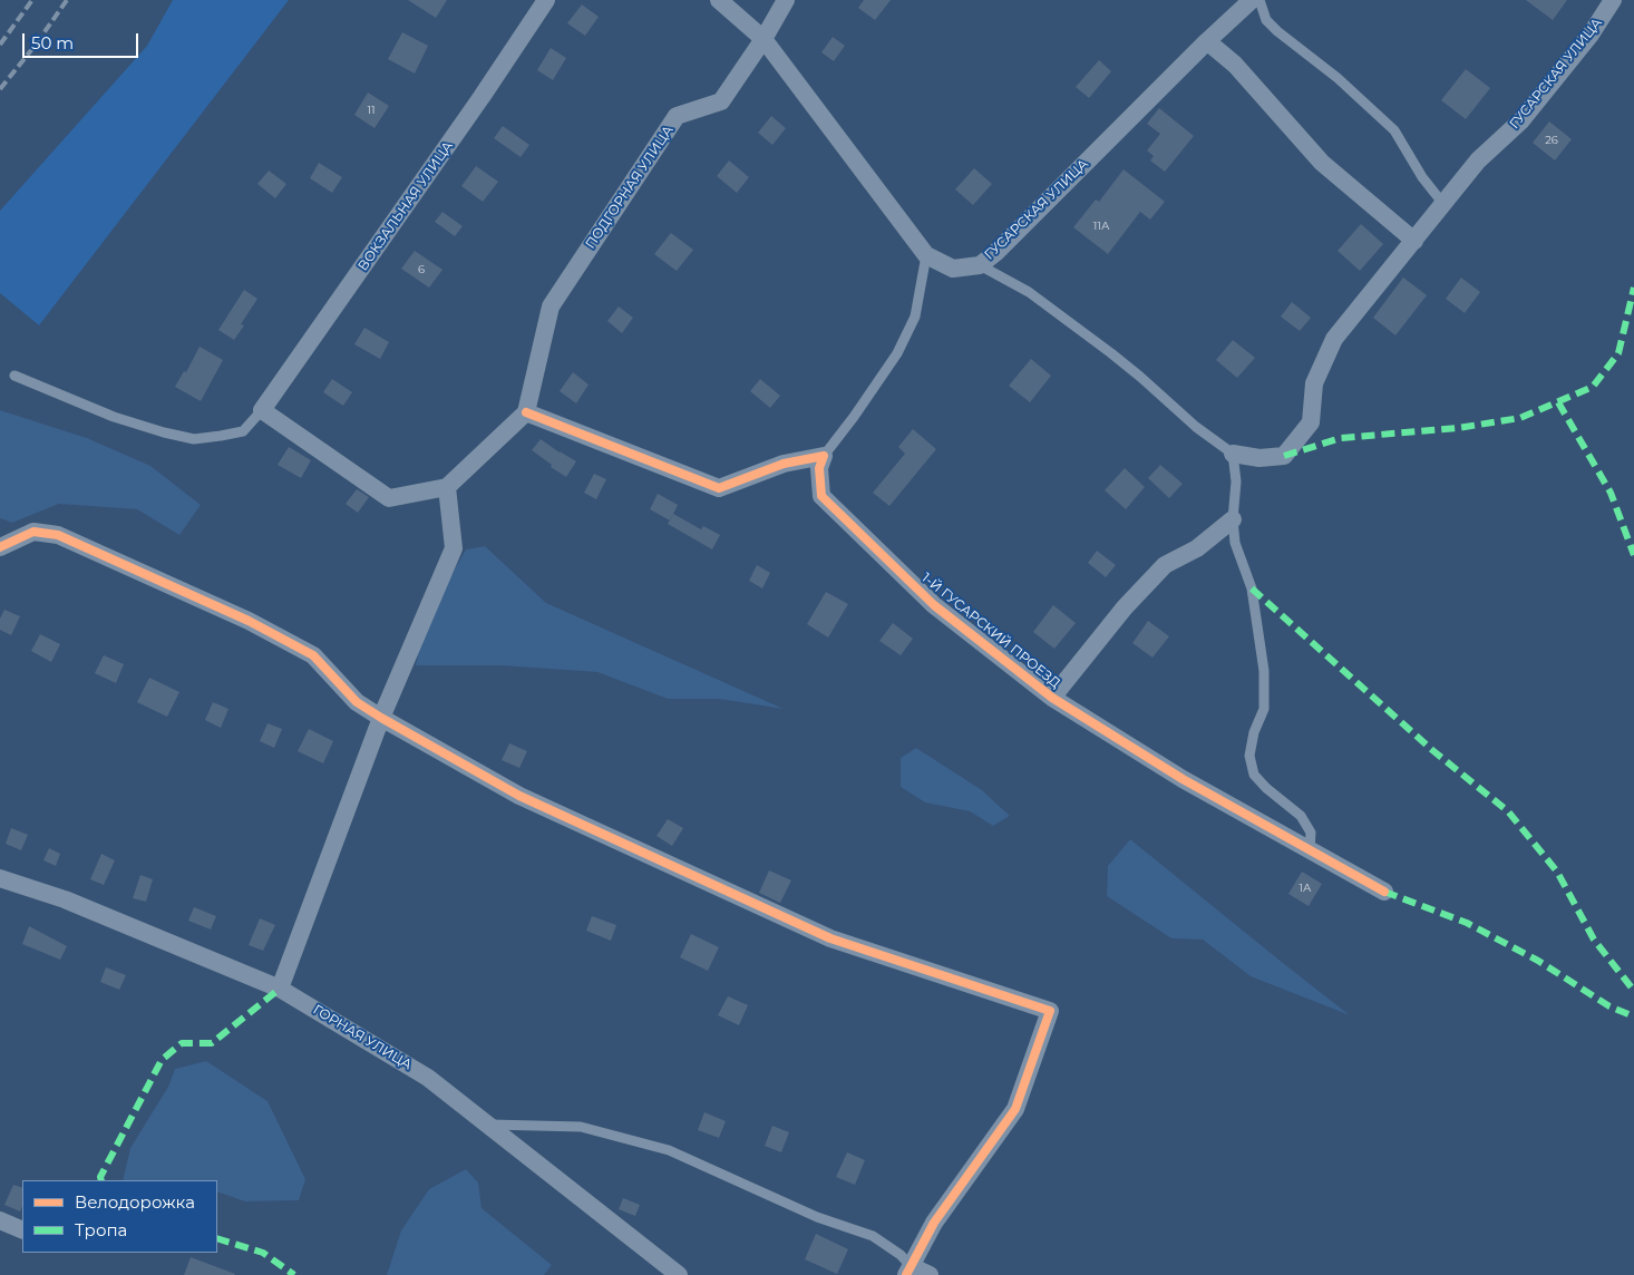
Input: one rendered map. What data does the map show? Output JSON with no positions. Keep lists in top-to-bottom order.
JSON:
{
  "streets": {
    "street": [
      "ГУСАРСКАЯ УЛИЦА",
      "ПОДГОРНАЯ УЛИЦА",
      "ВОКЗАЛЬНАЯ УЛИЦА",
      "1-Й ГУСАРСКИЙ ПРОЕЗД",
      "ГОРНАЯ УЛИЦА"
    ]
  },
  "house_numbers": [
    "11",
    "26",
    "11А",
    "6",
    "1А"
  ],
  "legend": ["Велодорожка", "Тропа"],
  "scale_bar": "50 m"
}
